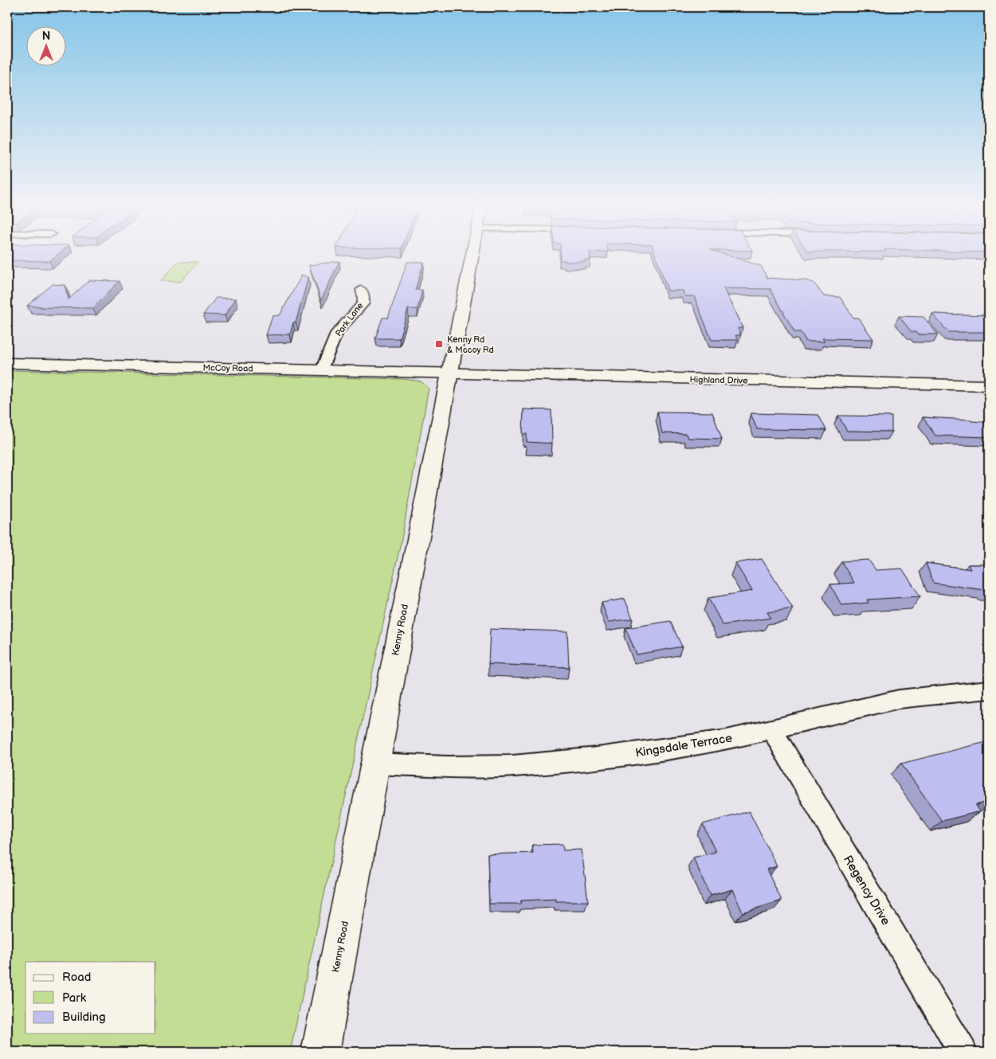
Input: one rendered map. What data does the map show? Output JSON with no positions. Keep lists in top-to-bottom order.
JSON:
{
  "streets": {
    "main road": ["McCoy Road", "Highland Drive", "Kenny Road"],
    "street": ["Park Lane", "Kingsdale Terrace", "Regency Drive"]
  },
  "crossings": [
    ["Park Lane", "McCoy Road"],
    ["McCoy Road", "Highland Drive"],
    ["McCoy Road", "Kenny Road"],
    ["Highland Drive", "Kenny Road"],
    ["Kenny Road", "Kingsdale Terrace"],
    ["Kingsdale Terrace", "Regency Drive"]
  ],
  "places": {
    "transit": ["Kenny Rd & Mccoy Rd"]
  },
  "legend": ["Road", "Park", "Building"],
  "north": "top"
}
